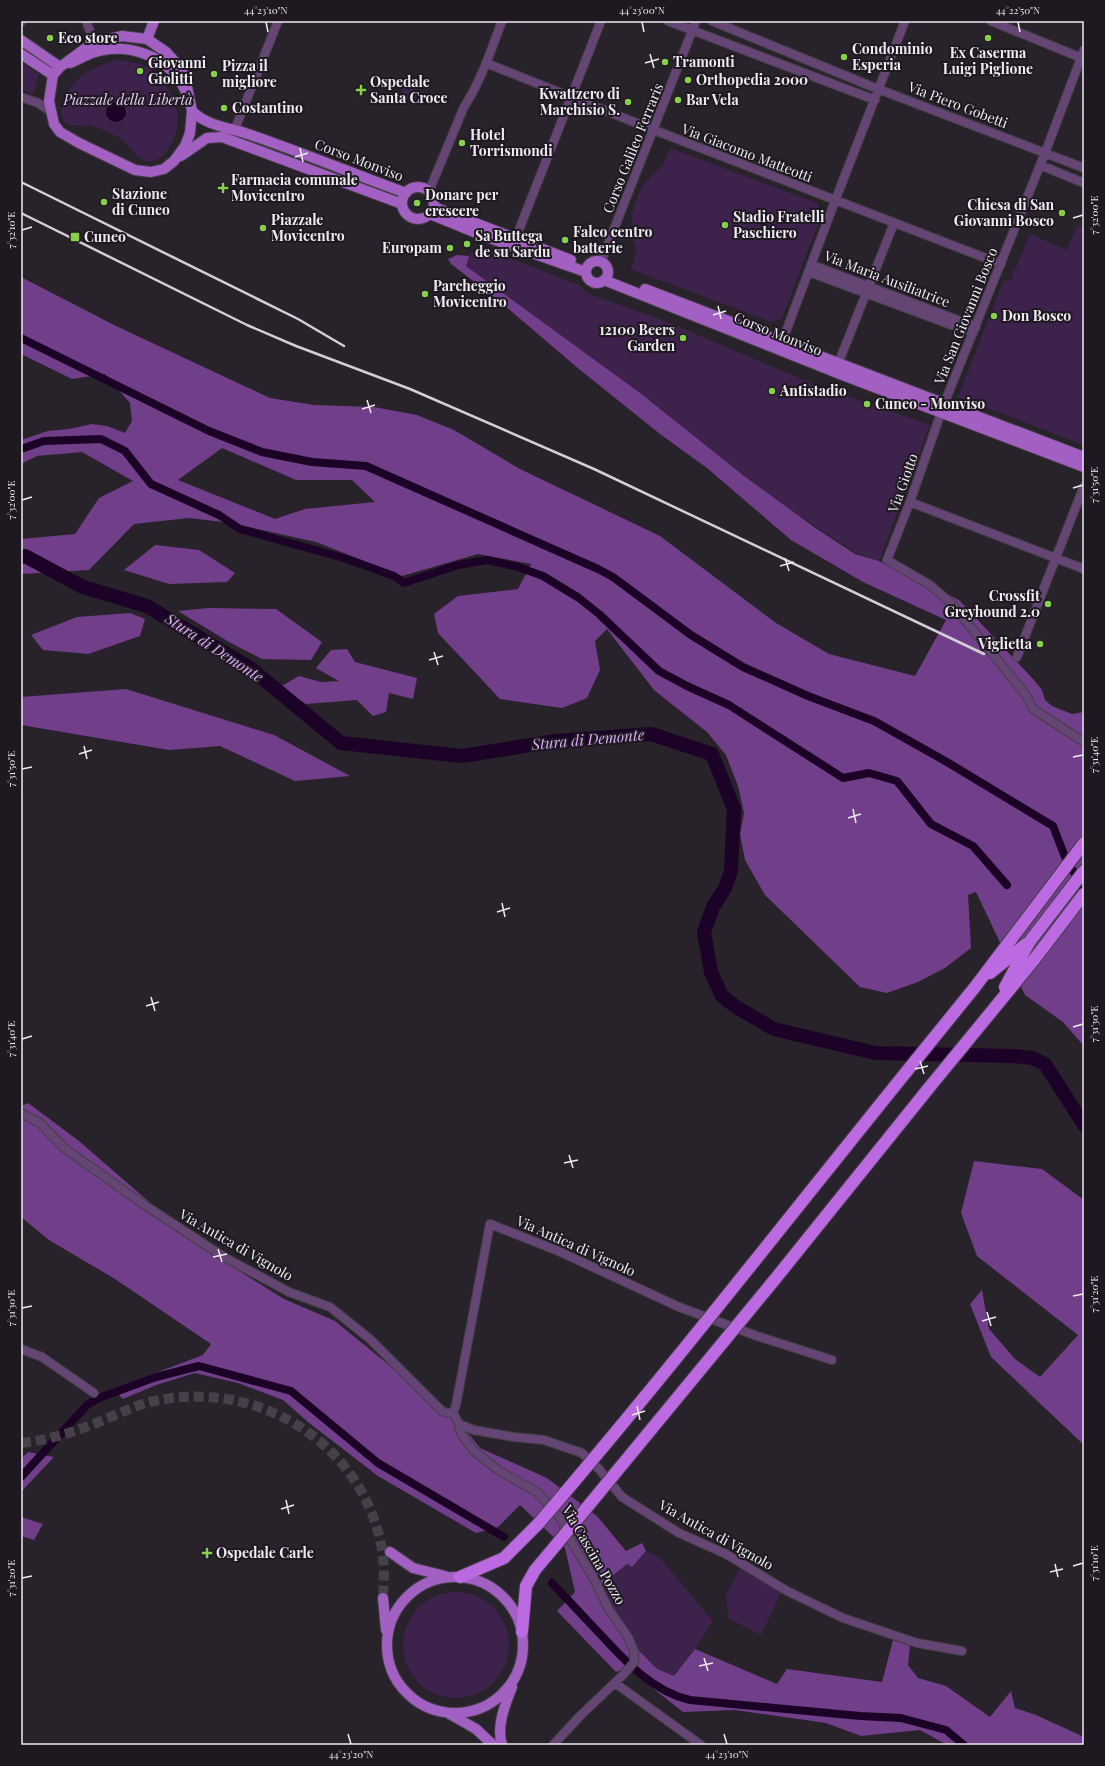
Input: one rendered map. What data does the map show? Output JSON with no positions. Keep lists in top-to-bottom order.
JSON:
{
  "streets": {
    "main road": ["Corso Monviso"],
    "street": [
      "Via Piero Gobetti",
      "Corso Galileo Ferraris",
      "Via Giacomo Matteotti",
      "Via Maria Ausiliatrice",
      "Via San Giovanni Bosco",
      "Via Giotto",
      "Via Antica di Vignolo",
      "Via Cascina Pozzo"
    ]
  },
  "crossings": [
    ["Via Piero Gobetti", "Via San Giovanni Bosco"],
    ["Corso Galileo Ferraris", "Via Giacomo Matteotti"],
    ["Corso Galileo Ferraris", "Corso Monviso"],
    ["Via Giacomo Matteotti", "Via San Giovanni Bosco"],
    ["Corso Monviso", "Via San Giovanni Bosco"],
    ["Corso Monviso", "Via Giotto"],
    ["Via Maria Ausiliatrice", "Via San Giovanni Bosco"],
    ["Via San Giovanni Bosco", "Via Giotto"],
    ["Via Antica di Vignolo", "Via Cascina Pozzo"]
  ],
  "water": ["Stura di Demonte"],
  "parks": ["Piazzale della Libertà"],
  "places": {
    "other": [
      "Eco store",
      "Ex Caserma Luigi Piglione",
      "Condominio Esperia",
      "Tramonti",
      "Giovanni Giolitti",
      "Pizza il migliore",
      "Orthopedia 2000",
      "Bar Vela",
      "Kwattzero di Marchisio S.",
      "Costantino",
      "Hotel Torrismondi",
      "Stazione di Cuneo",
      "Donare per crescere",
      "Chiesa di San Giovanni Bosco",
      "Stadio Fratelli Paschiero",
      "Piazzale Movicentro",
      "Falco centro batterie",
      "Sa Buttega de su Sardu",
      "Europam",
      "Parcheggio Movicentro",
      "Don Bosco",
      "12100 Beers Garden",
      "Antistadio",
      "Cuneo - Monviso",
      "Crossfit Greyhound 2.0",
      "Viglietta"
    ],
    "health": ["Ospedale Santa Croce", "Farmacia comunale Movicentro", "Ospedale Carle"],
    "transit": ["Cuneo"]
  },
  "coordinates": [
    "44°23'10\"N",
    "44°23'00\"N",
    "44°22'50\"N",
    "7°32'00\"E",
    "7°32'10\"E",
    "7°31'50\"E",
    "7°31'40\"E",
    "7°31'30\"E",
    "7°31'20\"E",
    "7°31'10\"E",
    "44°23'20\"N"
  ]
}
